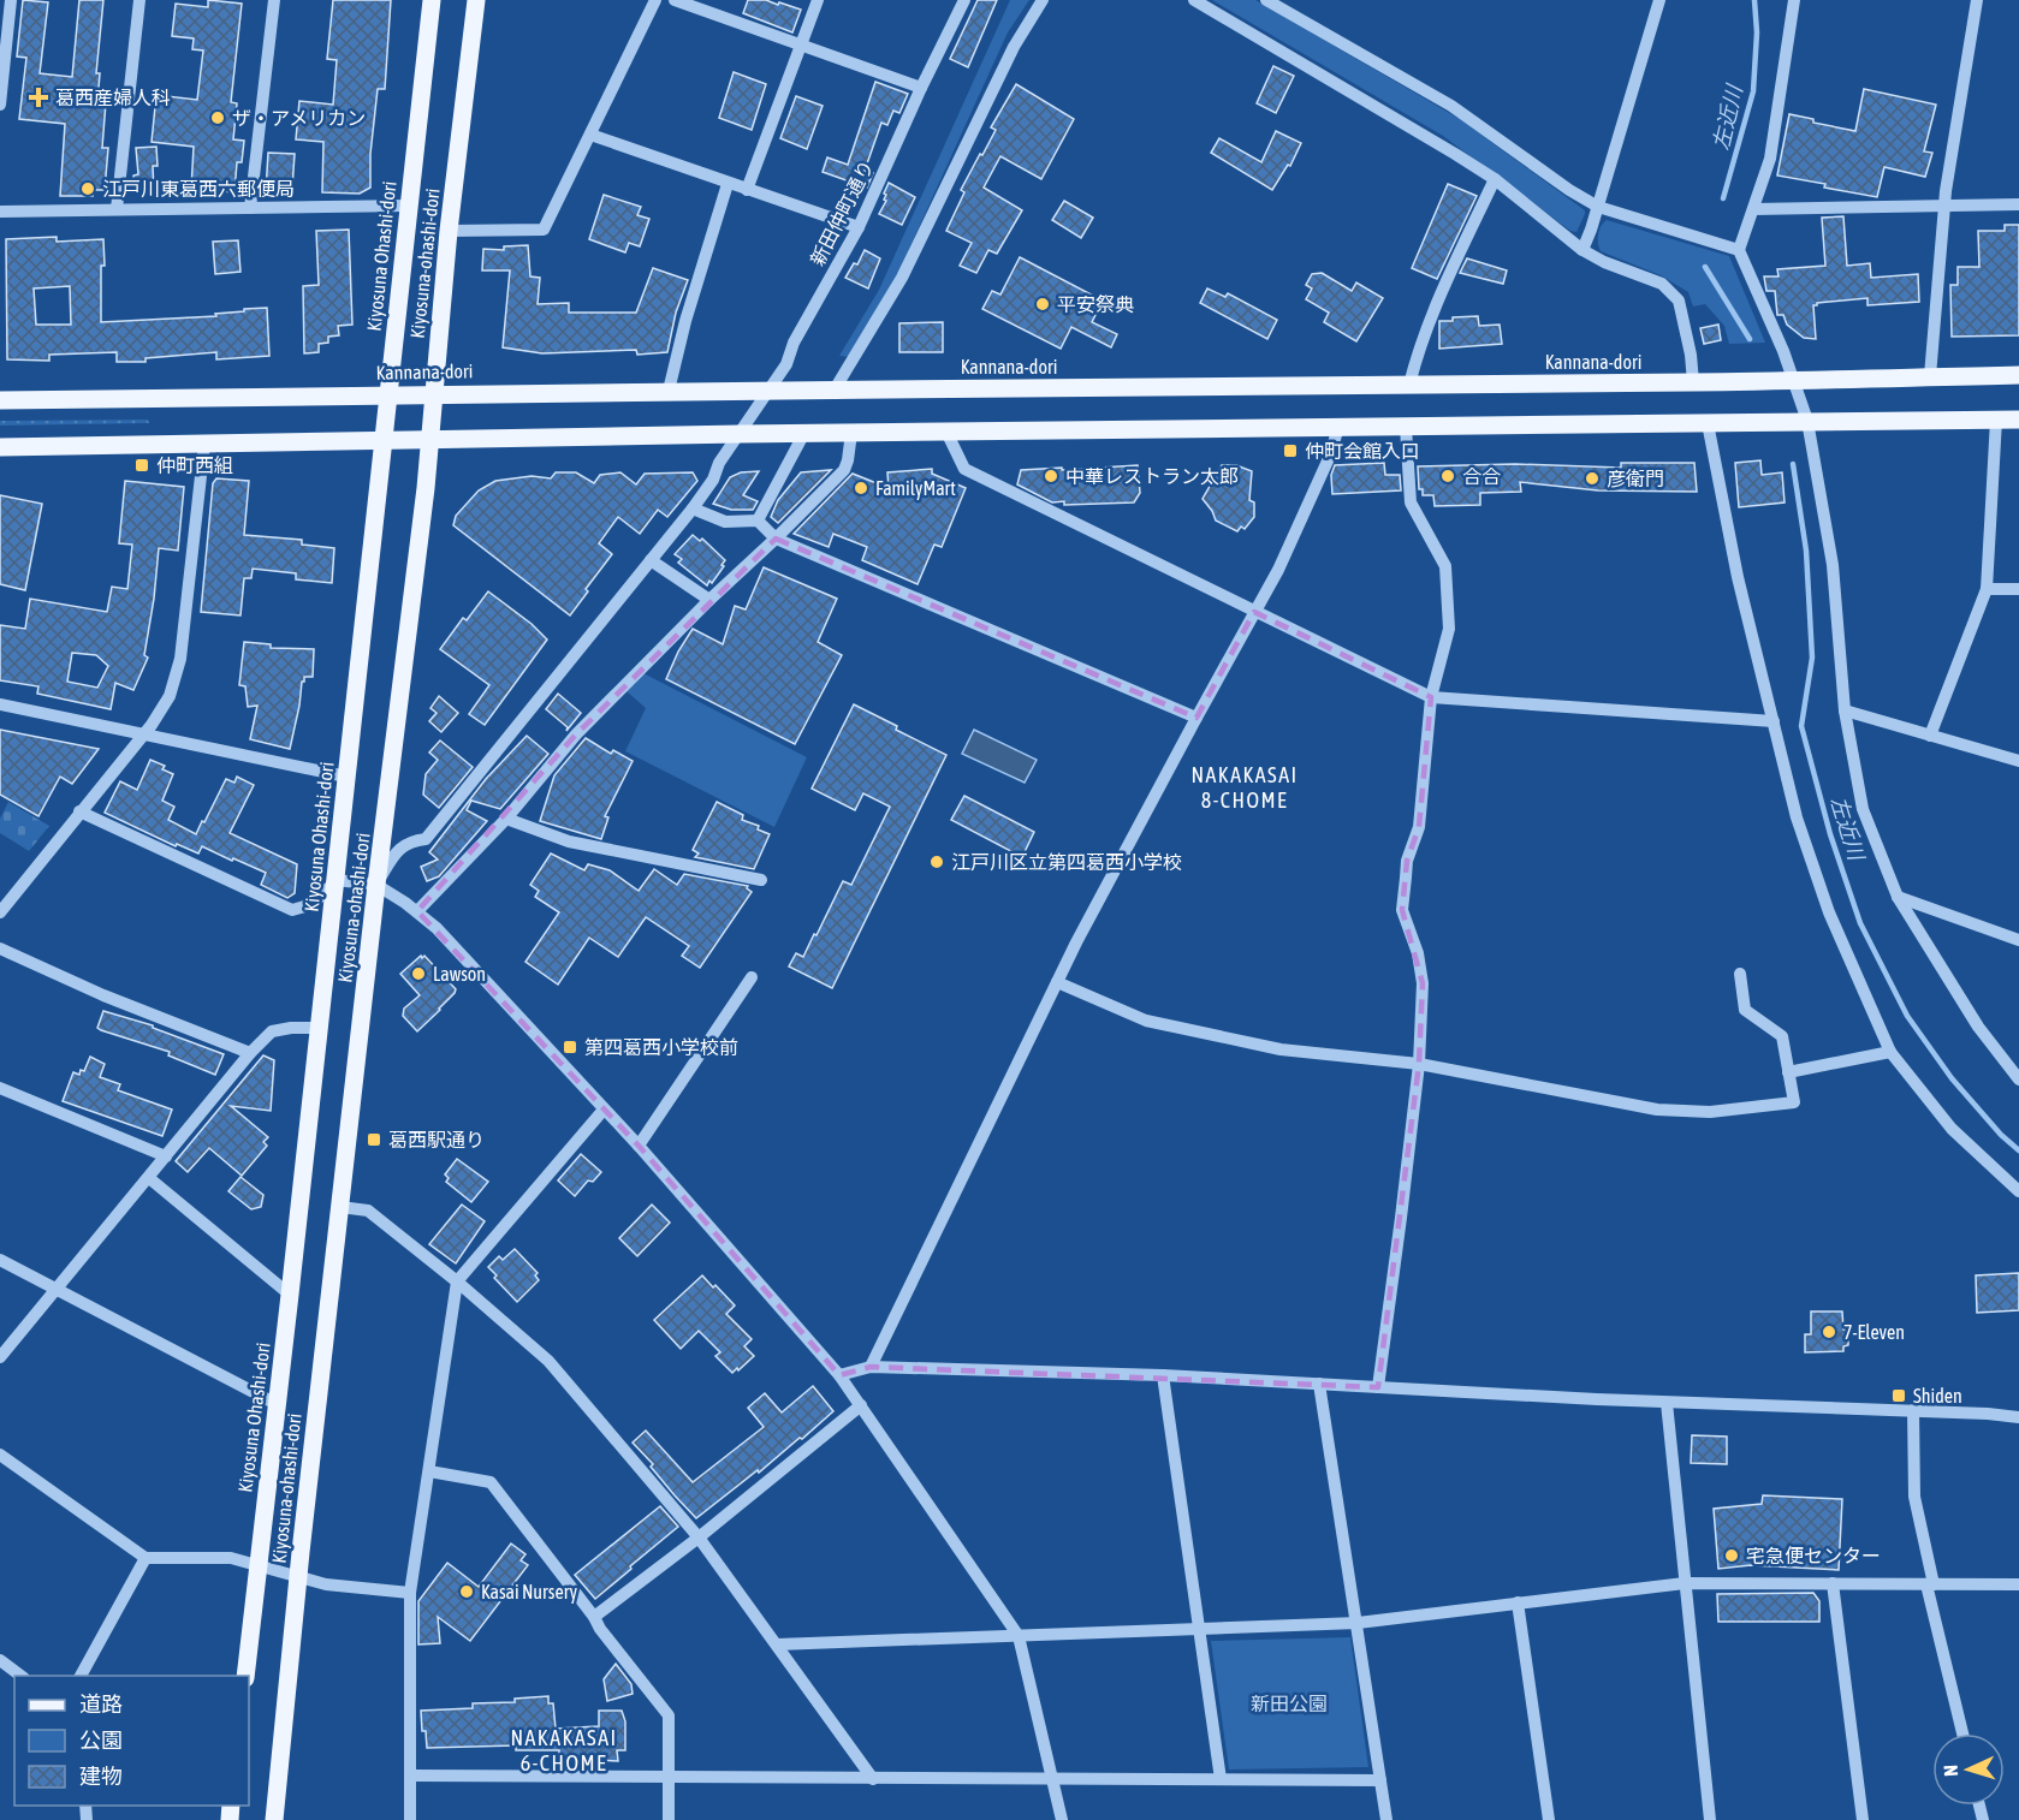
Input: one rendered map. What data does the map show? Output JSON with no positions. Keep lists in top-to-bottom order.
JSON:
{
  "streets": {
    "main road": ["Kiyosuna Ohashi-dori", "Kiyosuna-ohashi-dori", "Kannana-dori"],
    "street": ["新田仲町通り"]
  },
  "crossings": [
    ["新田仲町通り", "Kiyosuna-ohashi-dori"],
    ["新田仲町通り", "Kannana-dori"],
    ["Kiyosuna Ohashi-dori", "Kannana-dori"],
    ["Kiyosuna-ohashi-dori", "Kannana-dori"]
  ],
  "districts": ["NAKAKASAI 8-CHOME", "NAKAKASAI 6-CHOME"],
  "water": ["左近川"],
  "parks": ["新田公園"],
  "places": {
    "health": ["葛西産婦人科"],
    "other": [
      "ザ・アメリカン",
      "江戸川東葛西六郵便局",
      "平安祭典",
      "中華レストラン太郎",
      "合合",
      "彦衛門",
      "FamilyMart",
      "江戸川区立第四葛西小学校",
      "Lawson",
      "7-Eleven",
      "宅急便センター",
      "Kasai Nursery"
    ],
    "transit": [
      "仲町会館入口",
      "仲町西組",
      "第四葛西小学校前",
      "葛西駅通り",
      "Shiden"
    ]
  },
  "legend": ["道路", "公園", "建物"],
  "north": "left"
}
